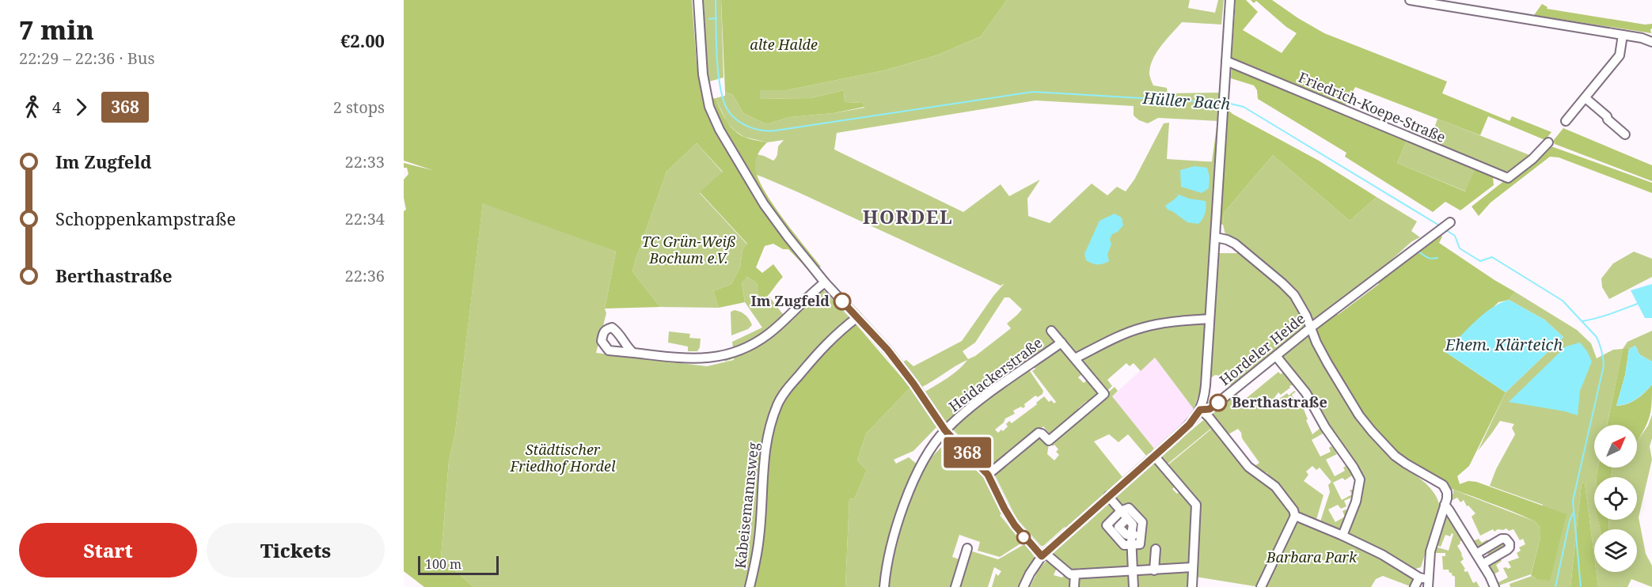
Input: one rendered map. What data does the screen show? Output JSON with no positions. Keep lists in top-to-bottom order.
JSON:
{
  "streets": {
    "street": [
      "Friedrich-Koepe-Straße",
      "Hordeler Heide",
      "Heidackerstraße",
      "Kabeisemannsweg"
    ]
  },
  "districts": ["HORDEL"],
  "water": ["Hüller Bach", "Ehem. Klärteich"],
  "parks": [
    "alte Halde",
    "TC Grün-Weiß Bochum e.V.",
    "Städtischer Friedhof Hordel",
    "Barbara Park"
  ],
  "places": ["Im Zugfeld", "Berthastraße"],
  "lines": ["bus line 368"],
  "scale_bar": "100 m",
  "north": "top right",
  "page": {
    "heading": ["7 min", "22:29 – 22:36 · Bus", "€2.00"],
    "on_map": "368",
    "legs": ["4", "368", "2 stops"],
    "list": [
      {
        "name": "Im Zugfeld",
        "value": "22:33"
      },
      {
        "name": "Schoppenkampstraße",
        "value": "22:34"
      },
      {
        "name": "Berthastraße",
        "value": "22:36"
      }
    ],
    "buttons": ["Start", "Tickets"],
    "scale": "100 m"
  }
}
